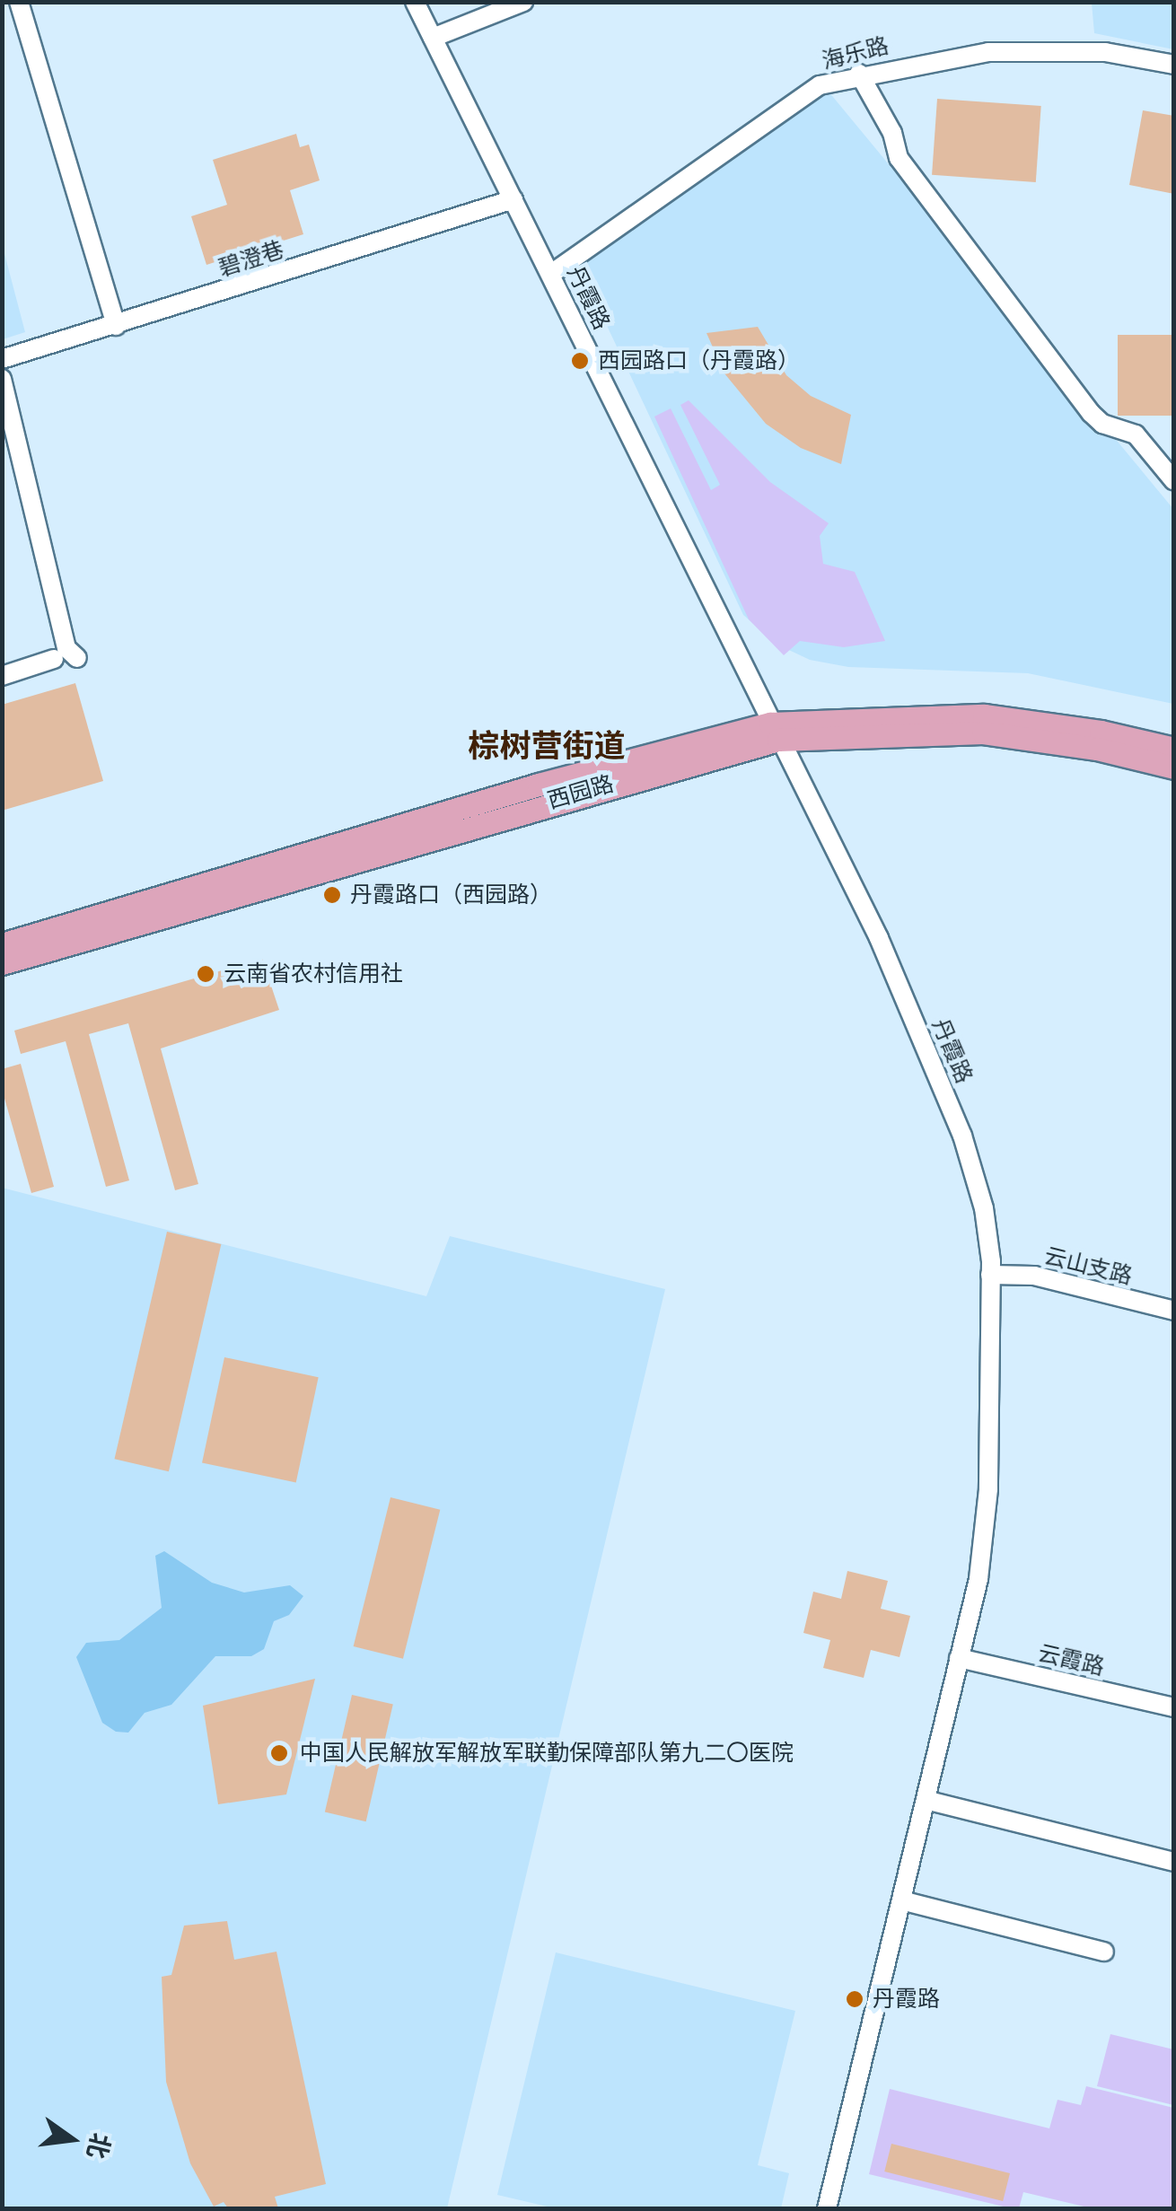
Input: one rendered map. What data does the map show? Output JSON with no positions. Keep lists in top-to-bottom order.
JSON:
{
  "streets": {
    "main road": ["西园路"],
    "street": [
      "海乐路",
      "碧澄巷",
      "丹霞路",
      "云山支路",
      "云霞路"
    ]
  },
  "crossings": [
    ["海乐路", "丹霞路"],
    ["碧澄巷", "丹霞路"],
    ["丹霞路", "西园路"],
    ["丹霞路", "云山支路"],
    ["丹霞路", "云霞路"]
  ],
  "districts": ["棕树营街道"],
  "places": [
    "西园路口（丹霞路）",
    "丹霞路口（西园路）",
    "云南省农村信用社",
    "中国人民解放军解放军联勤保障部队第九二〇医院",
    "丹霞路"
  ],
  "north": "right"
}
